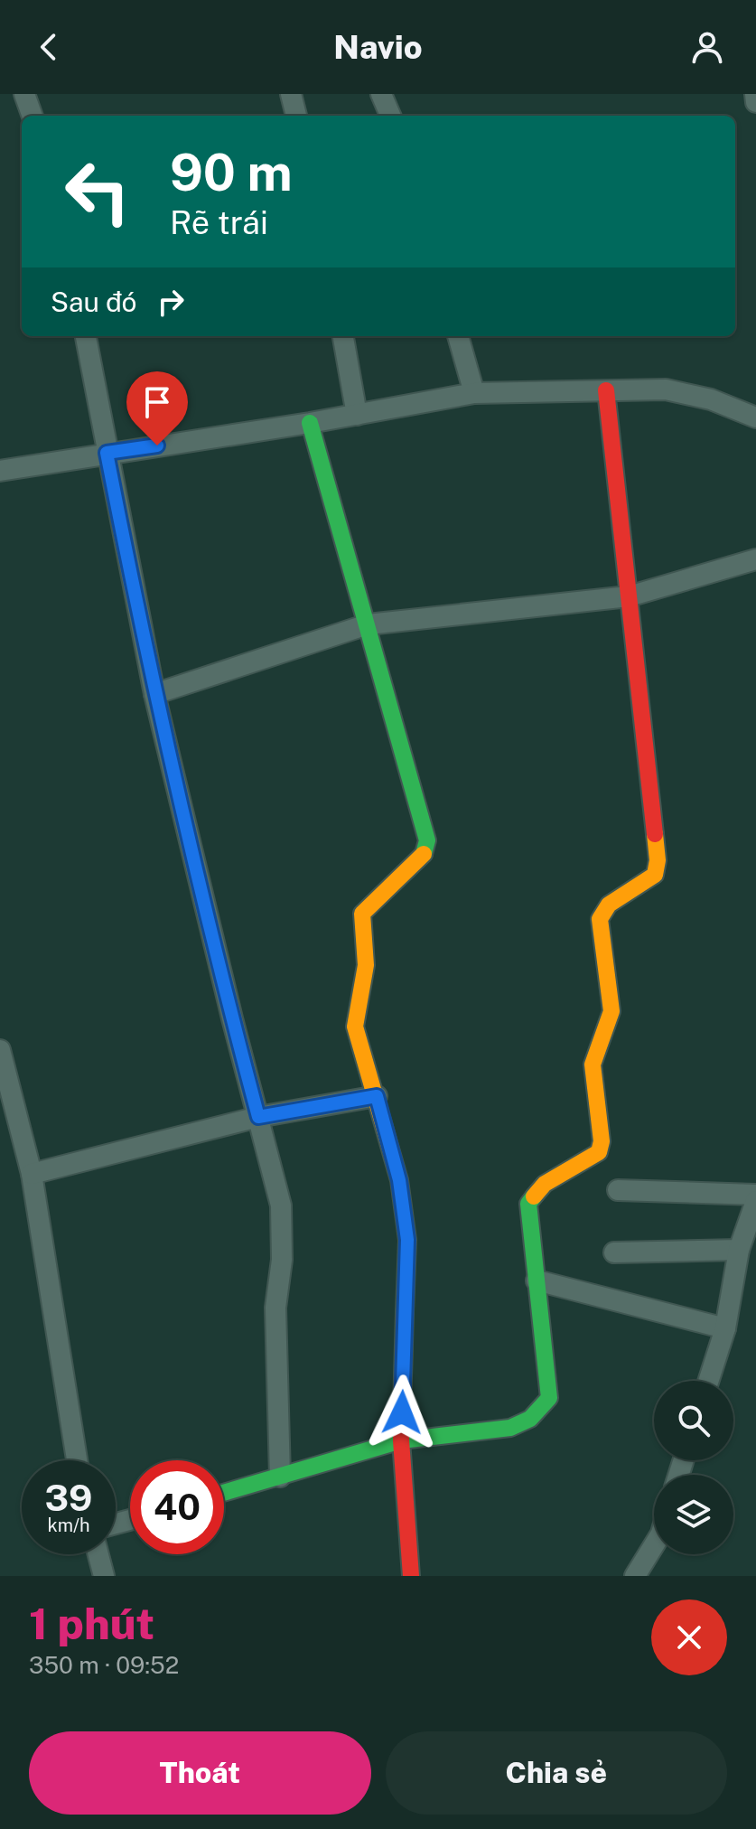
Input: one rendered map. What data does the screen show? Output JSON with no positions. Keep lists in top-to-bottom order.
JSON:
{
  "page": {
    "header": "Navio",
    "turn": ["90 m", "Rẽ trái"],
    "then": "Sau đó",
    "speed": "39 km/h",
    "limit": "40",
    "heading": ["1 phút", "350 m · 09:52"],
    "buttons": ["Thoát", "Chia sẻ"]
  }
}
